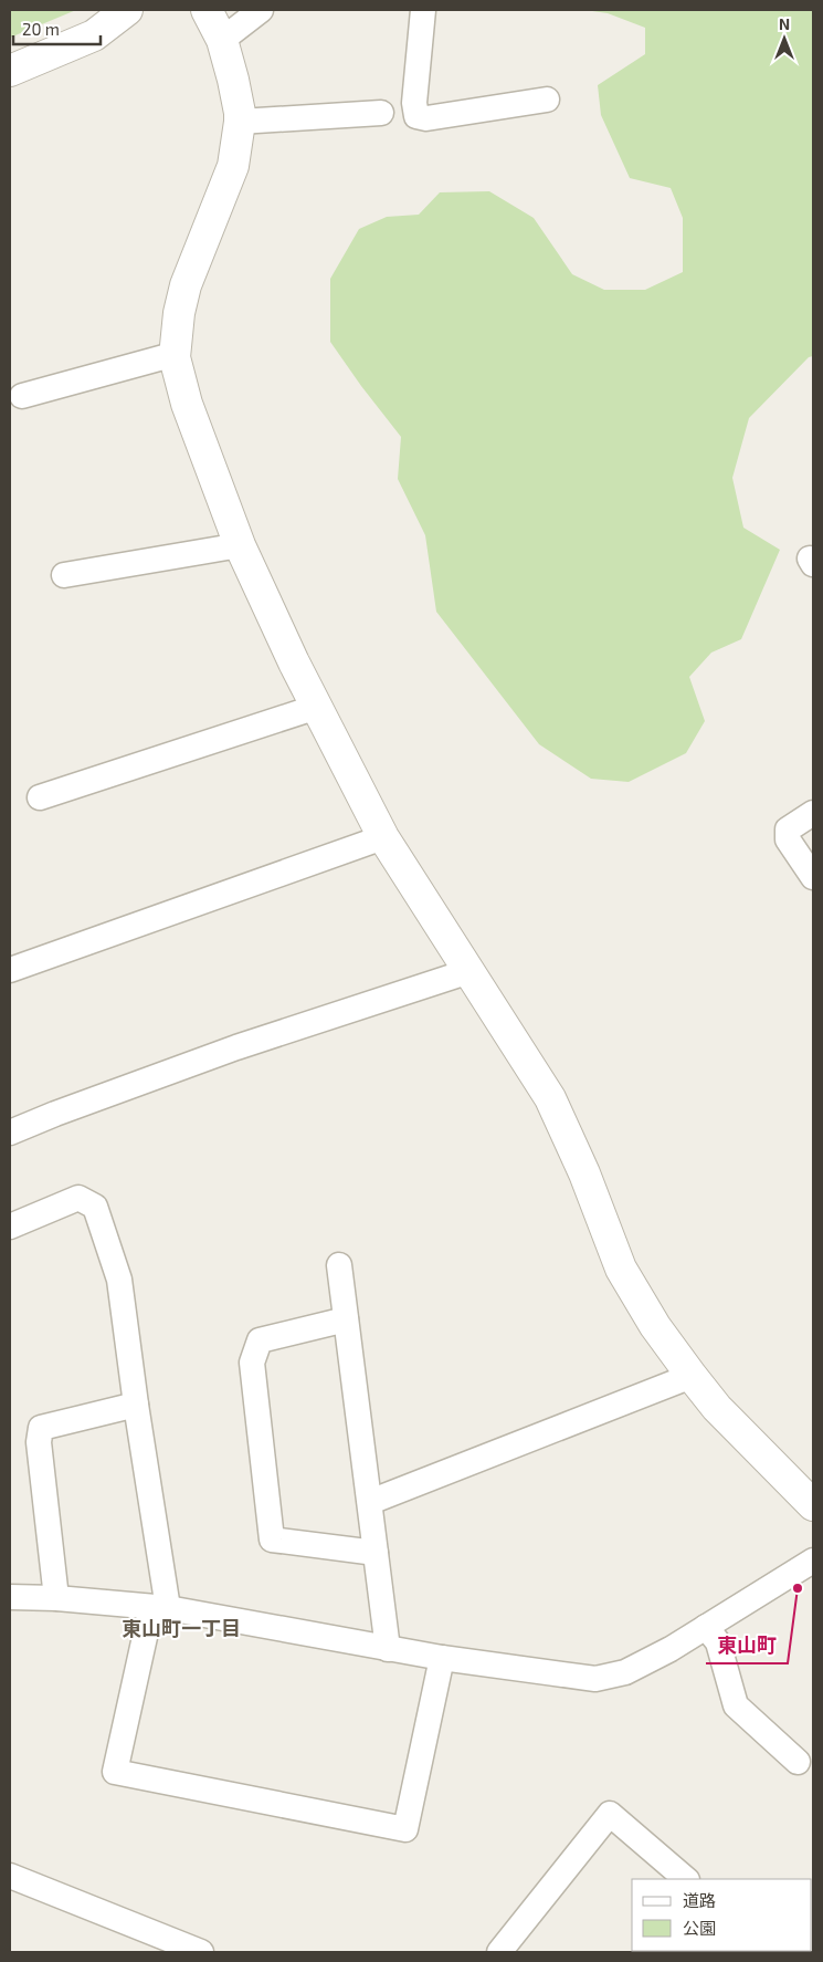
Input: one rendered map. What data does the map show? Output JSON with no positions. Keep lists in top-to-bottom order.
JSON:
{
  "districts": ["東山町一丁目"],
  "places": ["東山町"],
  "legend": ["道路", "公園"],
  "scale_bar": "20 m",
  "north": "top"
}
